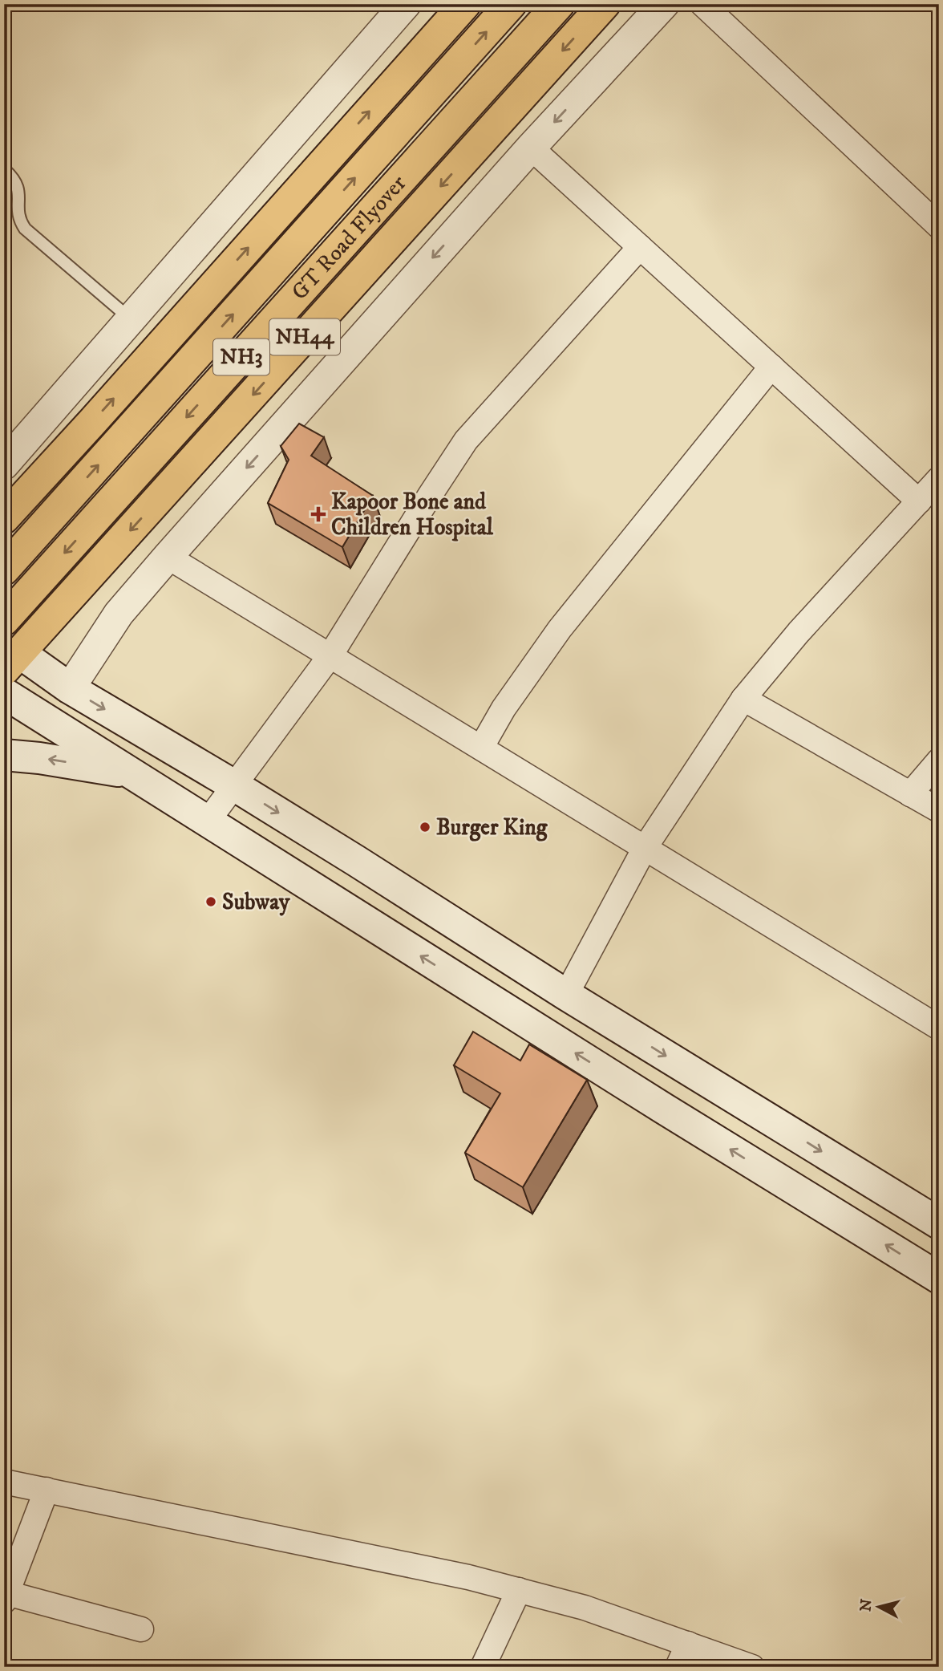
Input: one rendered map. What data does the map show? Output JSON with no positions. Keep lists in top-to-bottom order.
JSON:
{
  "streets": {
    "highway": ["GT Road Flyover", "NH44", "NH3"]
  },
  "places": {
    "health": ["Kapoor Bone and Children Hospital"],
    "other": ["Burger King", "Subway"]
  },
  "north": "left"
}
